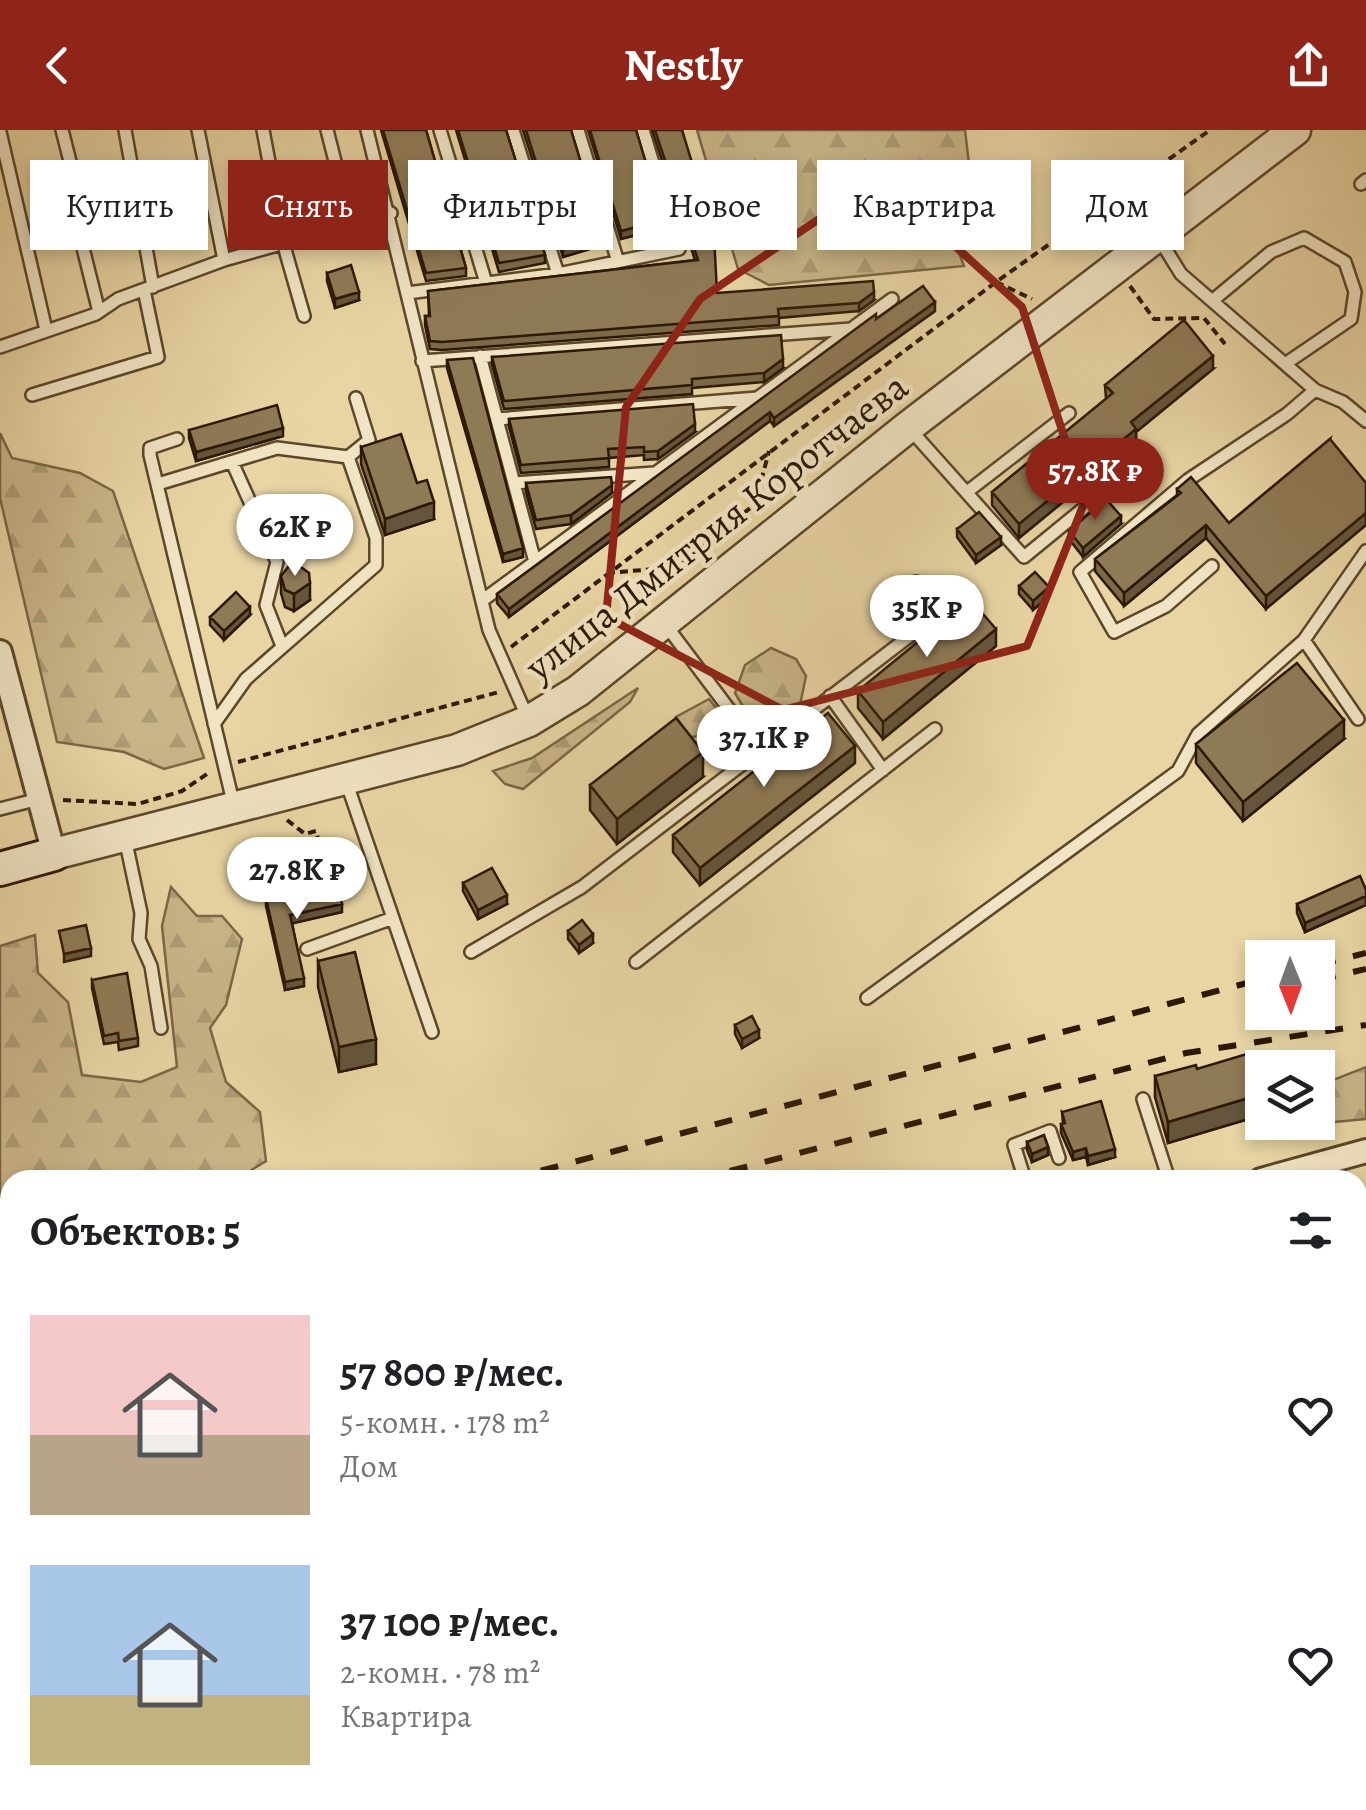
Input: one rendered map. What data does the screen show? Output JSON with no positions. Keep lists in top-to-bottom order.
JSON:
{
  "streets": {
    "street": ["улица Дмитрия Коротчаева"]
  },
  "north": "bottom",
  "page": {
    "header": "Nestly",
    "chip": [
      "Купить",
      "Снять",
      "Фильтры",
      "Новое",
      "Квартира",
      "Дом"
    ],
    "price": [
      "57.8K ₽",
      "62K ₽",
      "35K ₽",
      "37.1K ₽",
      "27.8K ₽"
    ],
    "heading": "Объектов: 5",
    "list": [
      {
        "name": "57 800 ₽/мес.",
        "note": "5-комн. · 178 m² · Дом"
      },
      {
        "name": "37 100 ₽/мес.",
        "note": "2-комн. · 78 m² · Квартира"
      }
    ]
  }
}
